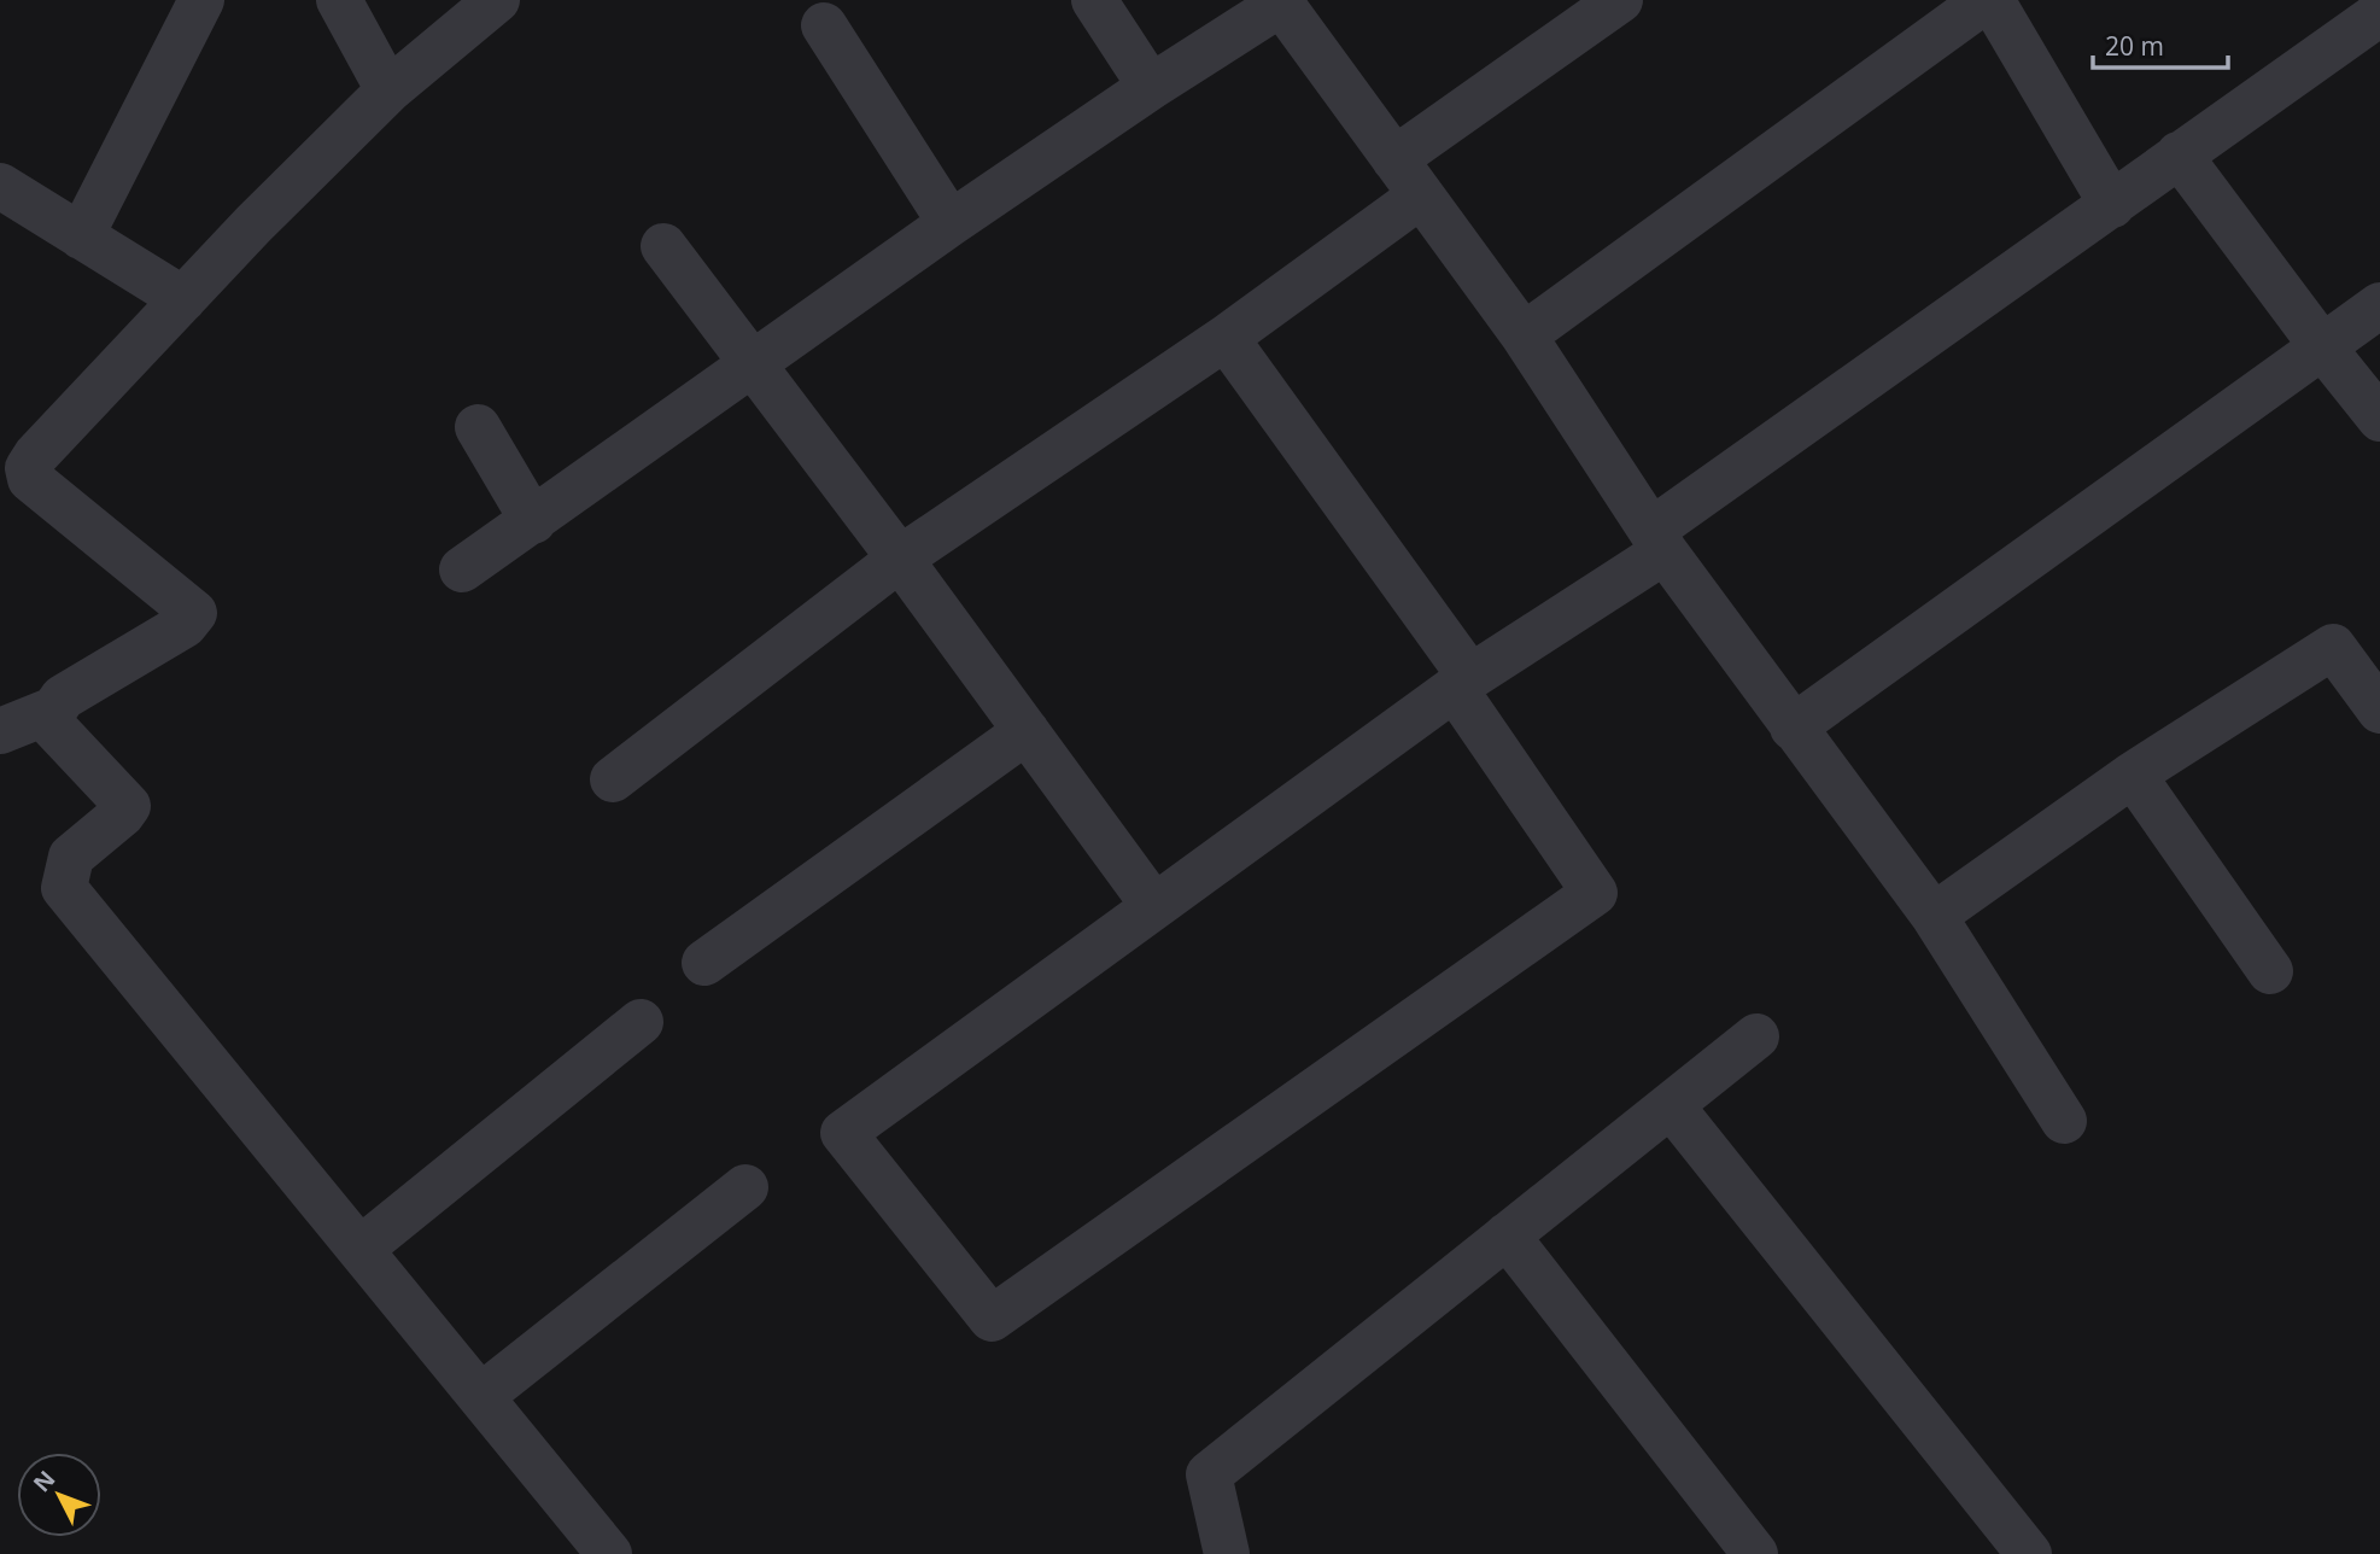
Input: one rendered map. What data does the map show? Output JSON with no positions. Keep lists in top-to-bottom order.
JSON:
{
  "scale_bar": "20 m",
  "north": "top left"
}
